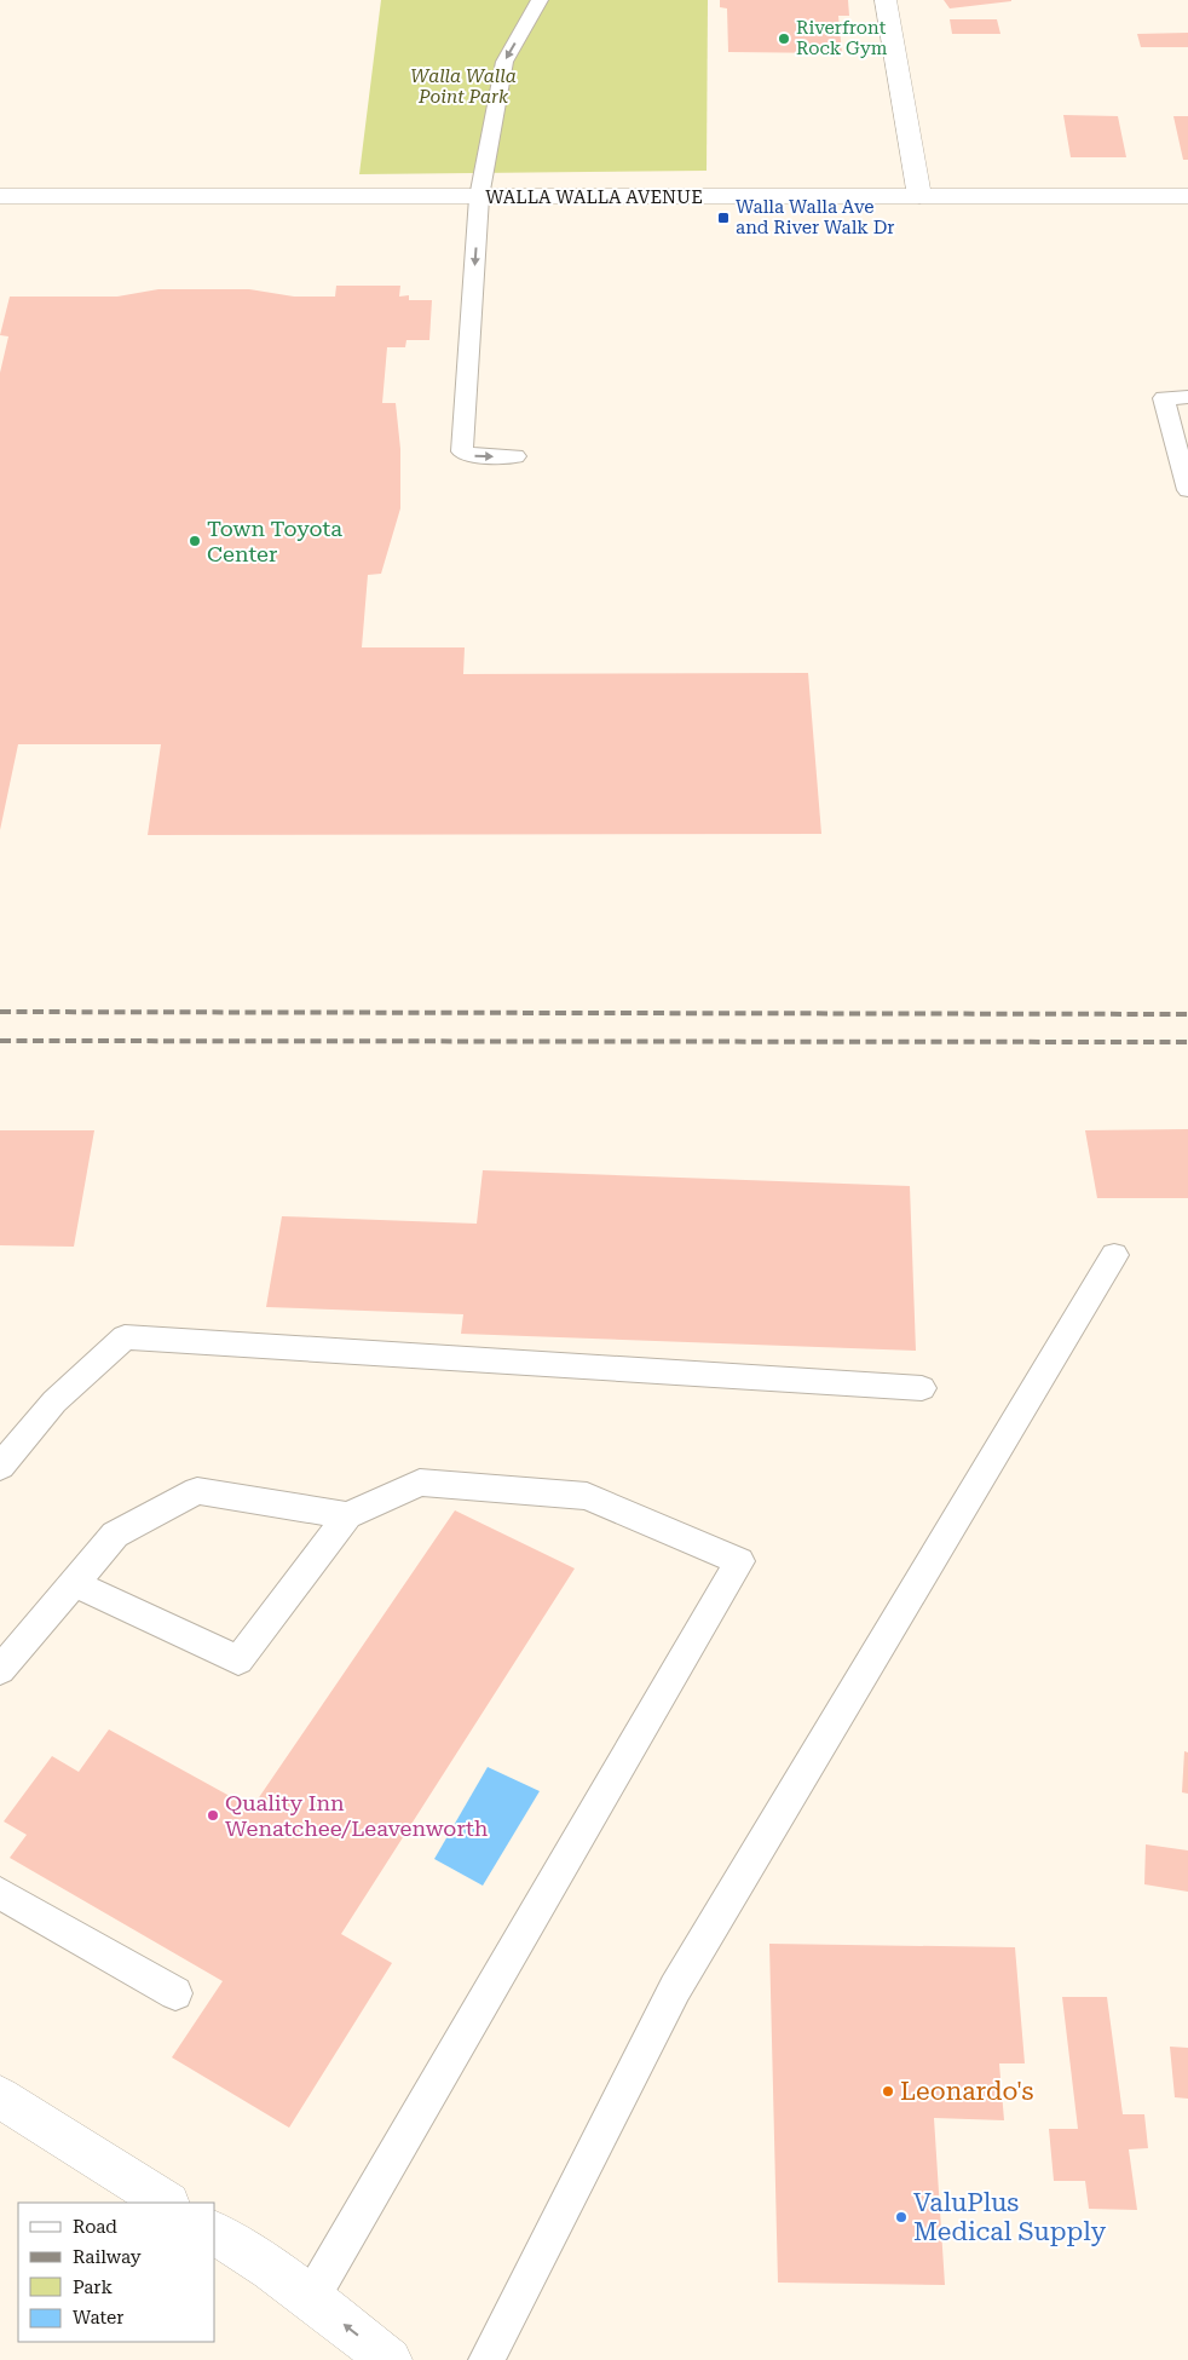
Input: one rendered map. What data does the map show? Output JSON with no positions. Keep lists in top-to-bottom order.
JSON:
{
  "streets": {
    "street": ["WALLA WALLA AVENUE"]
  },
  "parks": ["Walla Walla Point Park"],
  "places": {
    "other": [
      "Riverfront Rock Gym",
      "Town Toyota Center",
      "Quality Inn Wenatchee/Leavenworth",
      "Leonardo's",
      "ValuPlus Medical Supply"
    ],
    "transit": ["Walla Walla Ave and River Walk Dr"]
  },
  "legend": [
    "Road",
    "Railway",
    "Park",
    "Water"
  ]
}
